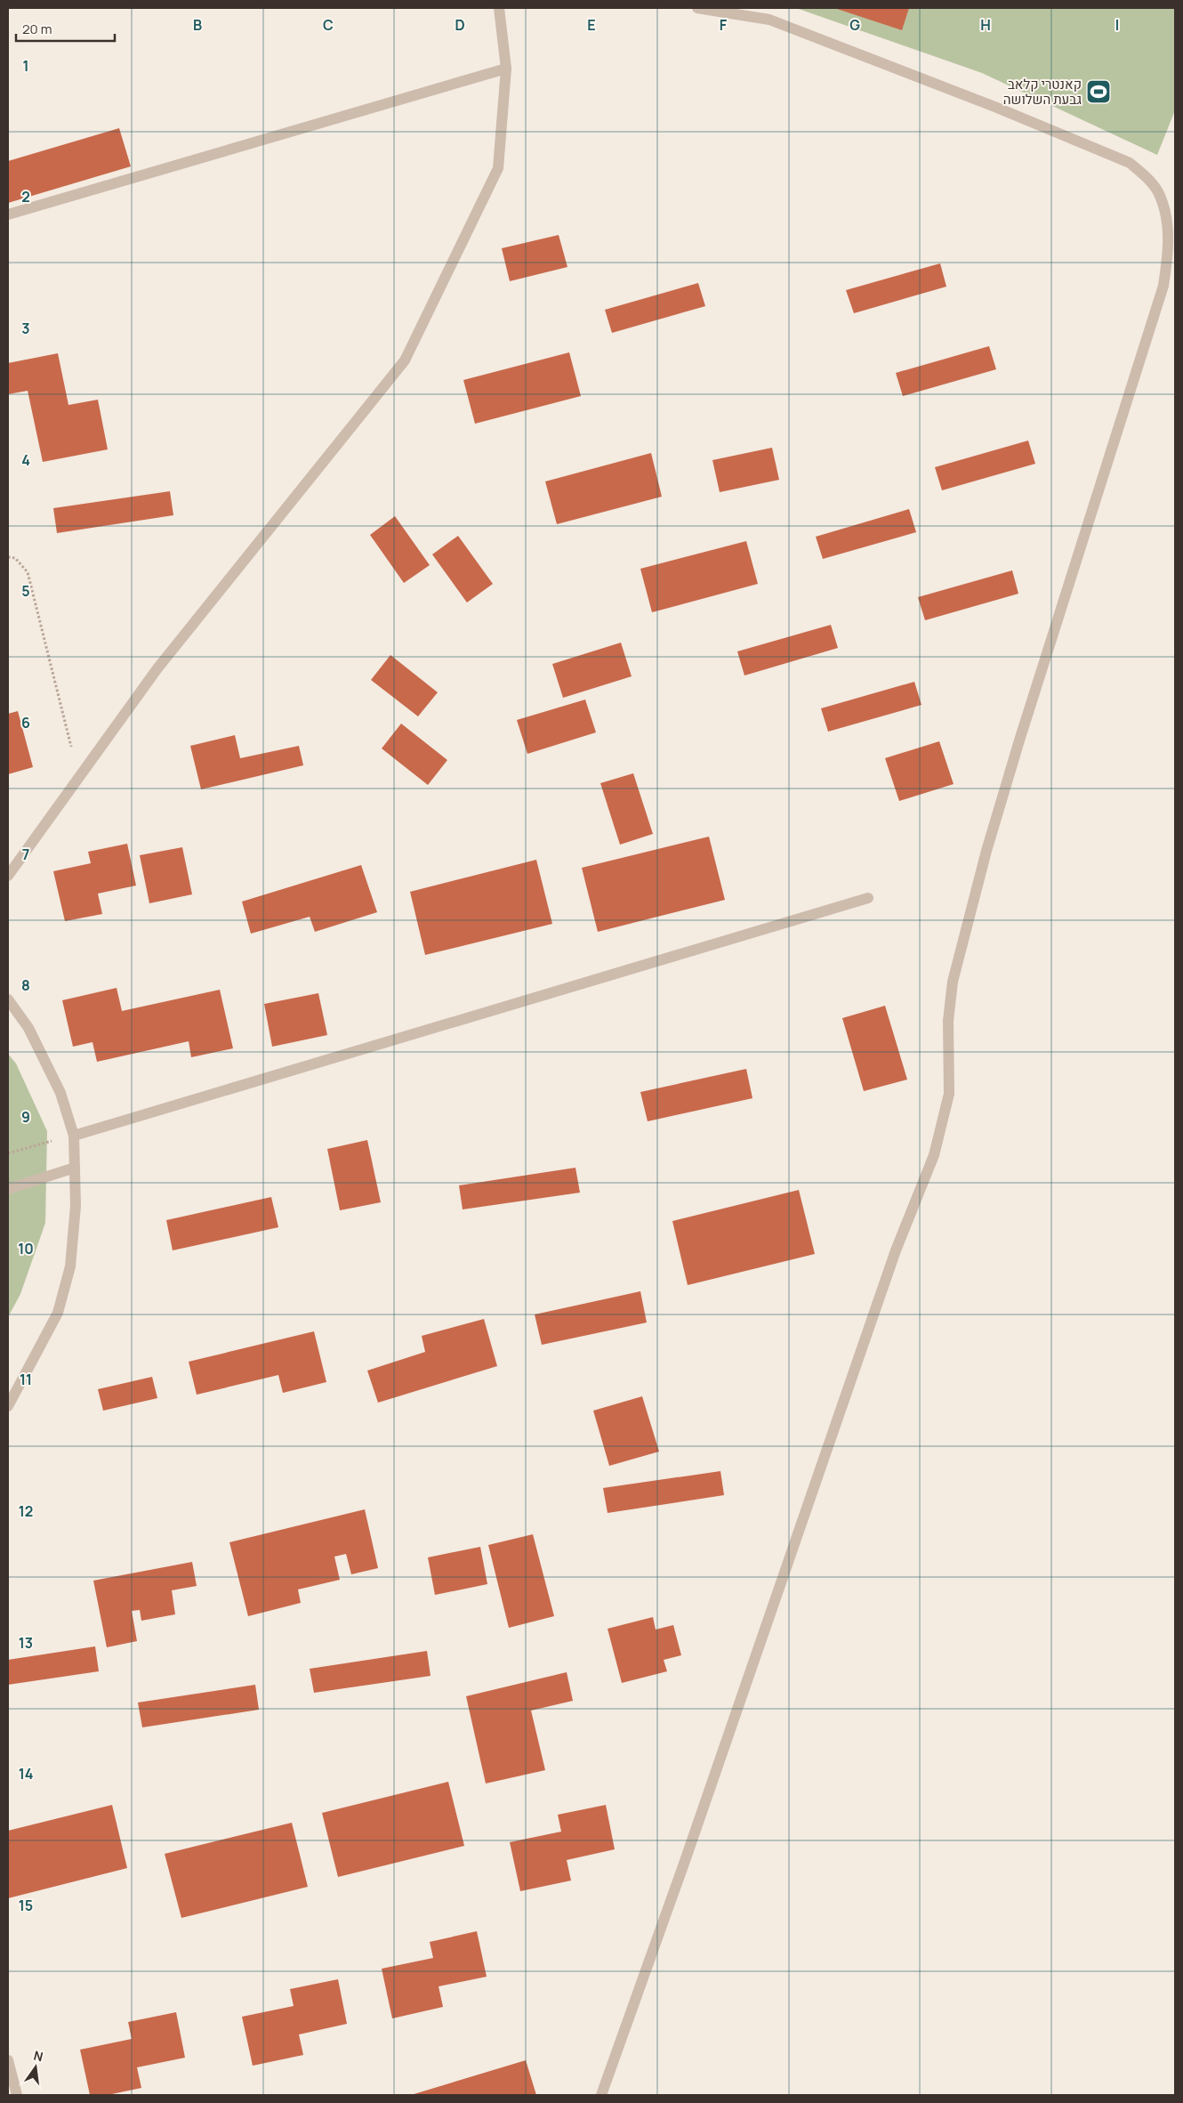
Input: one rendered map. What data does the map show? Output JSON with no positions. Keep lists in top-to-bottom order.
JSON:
{
  "places": {
    "sports": ["קאנטרי קלאב גבעת השלושה"]
  },
  "scale_bar": "20 m",
  "north": "top",
  "grid": {
    "columns": [
      "B",
      "C",
      "D",
      "E",
      "F",
      "G",
      "H",
      "I"
    ],
    "rows": [
      "1",
      "2",
      "3",
      "4",
      "5",
      "6",
      "7",
      "8",
      "9",
      "10",
      "11",
      "12",
      "13",
      "14",
      "15"
    ]
  }
}
